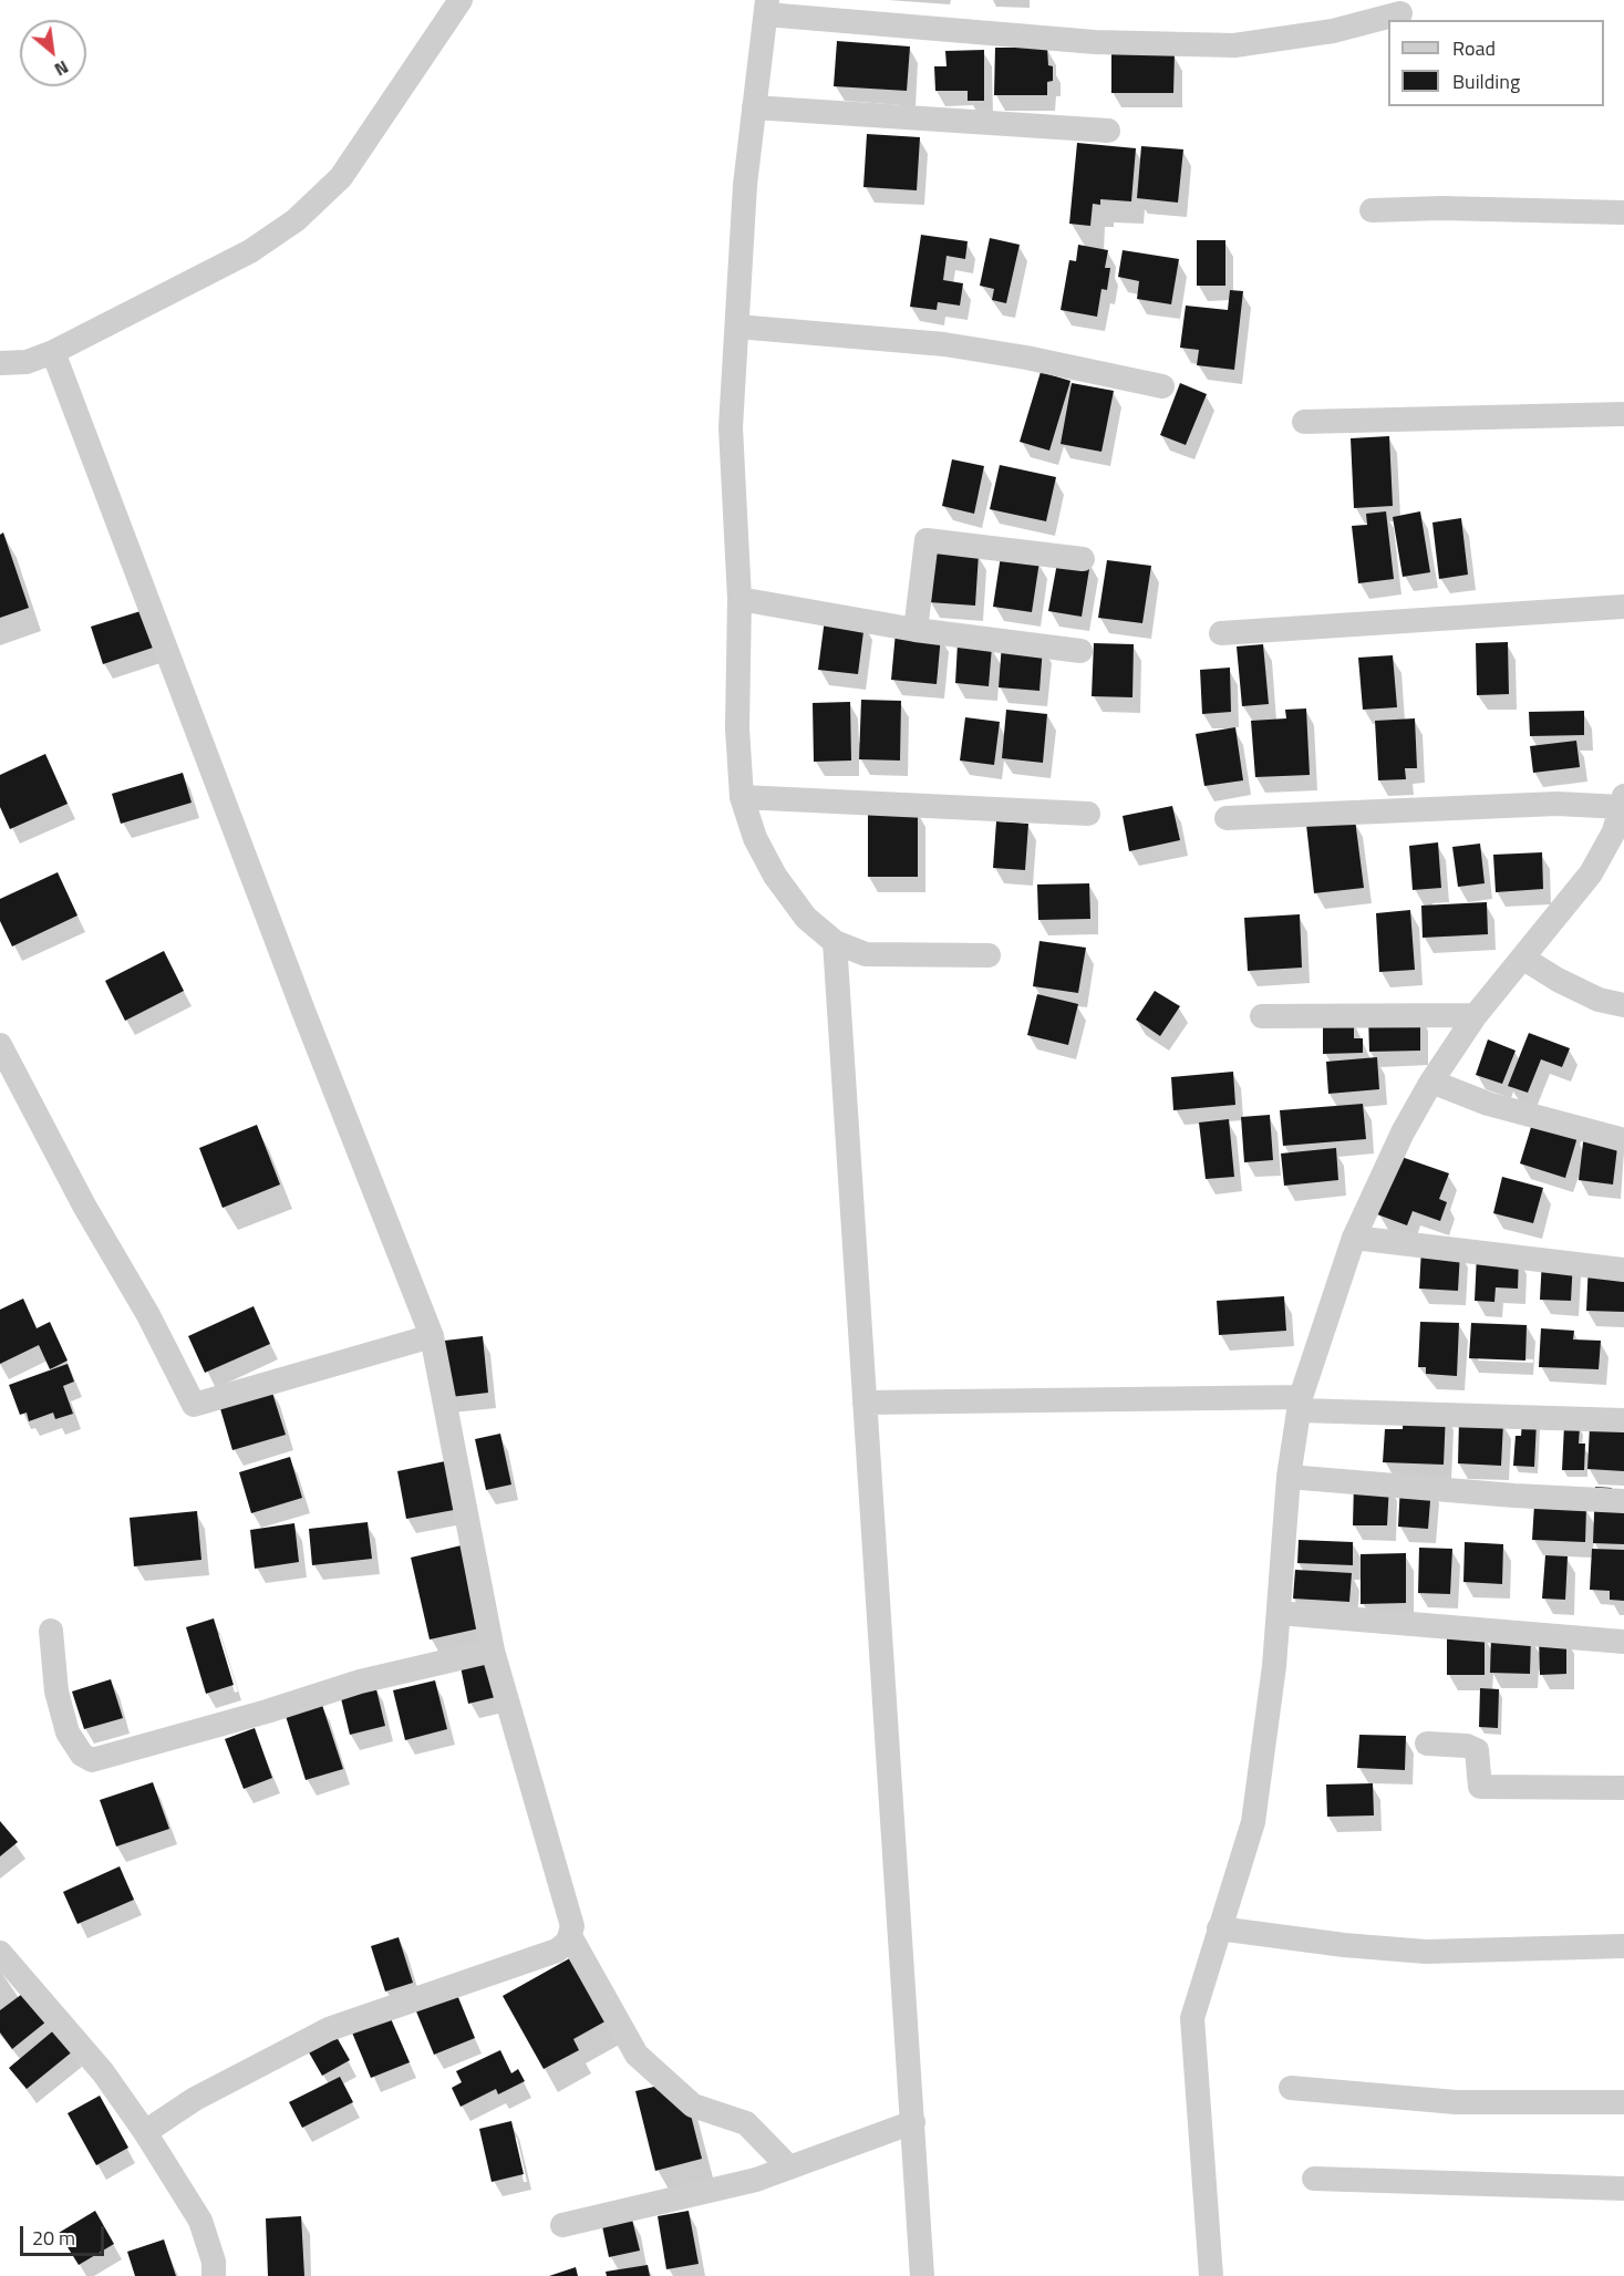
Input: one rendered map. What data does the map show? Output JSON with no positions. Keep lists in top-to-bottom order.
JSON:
{
  "legend": ["Road", "Building"],
  "scale_bar": "20 m",
  "north": "bottom right"
}
